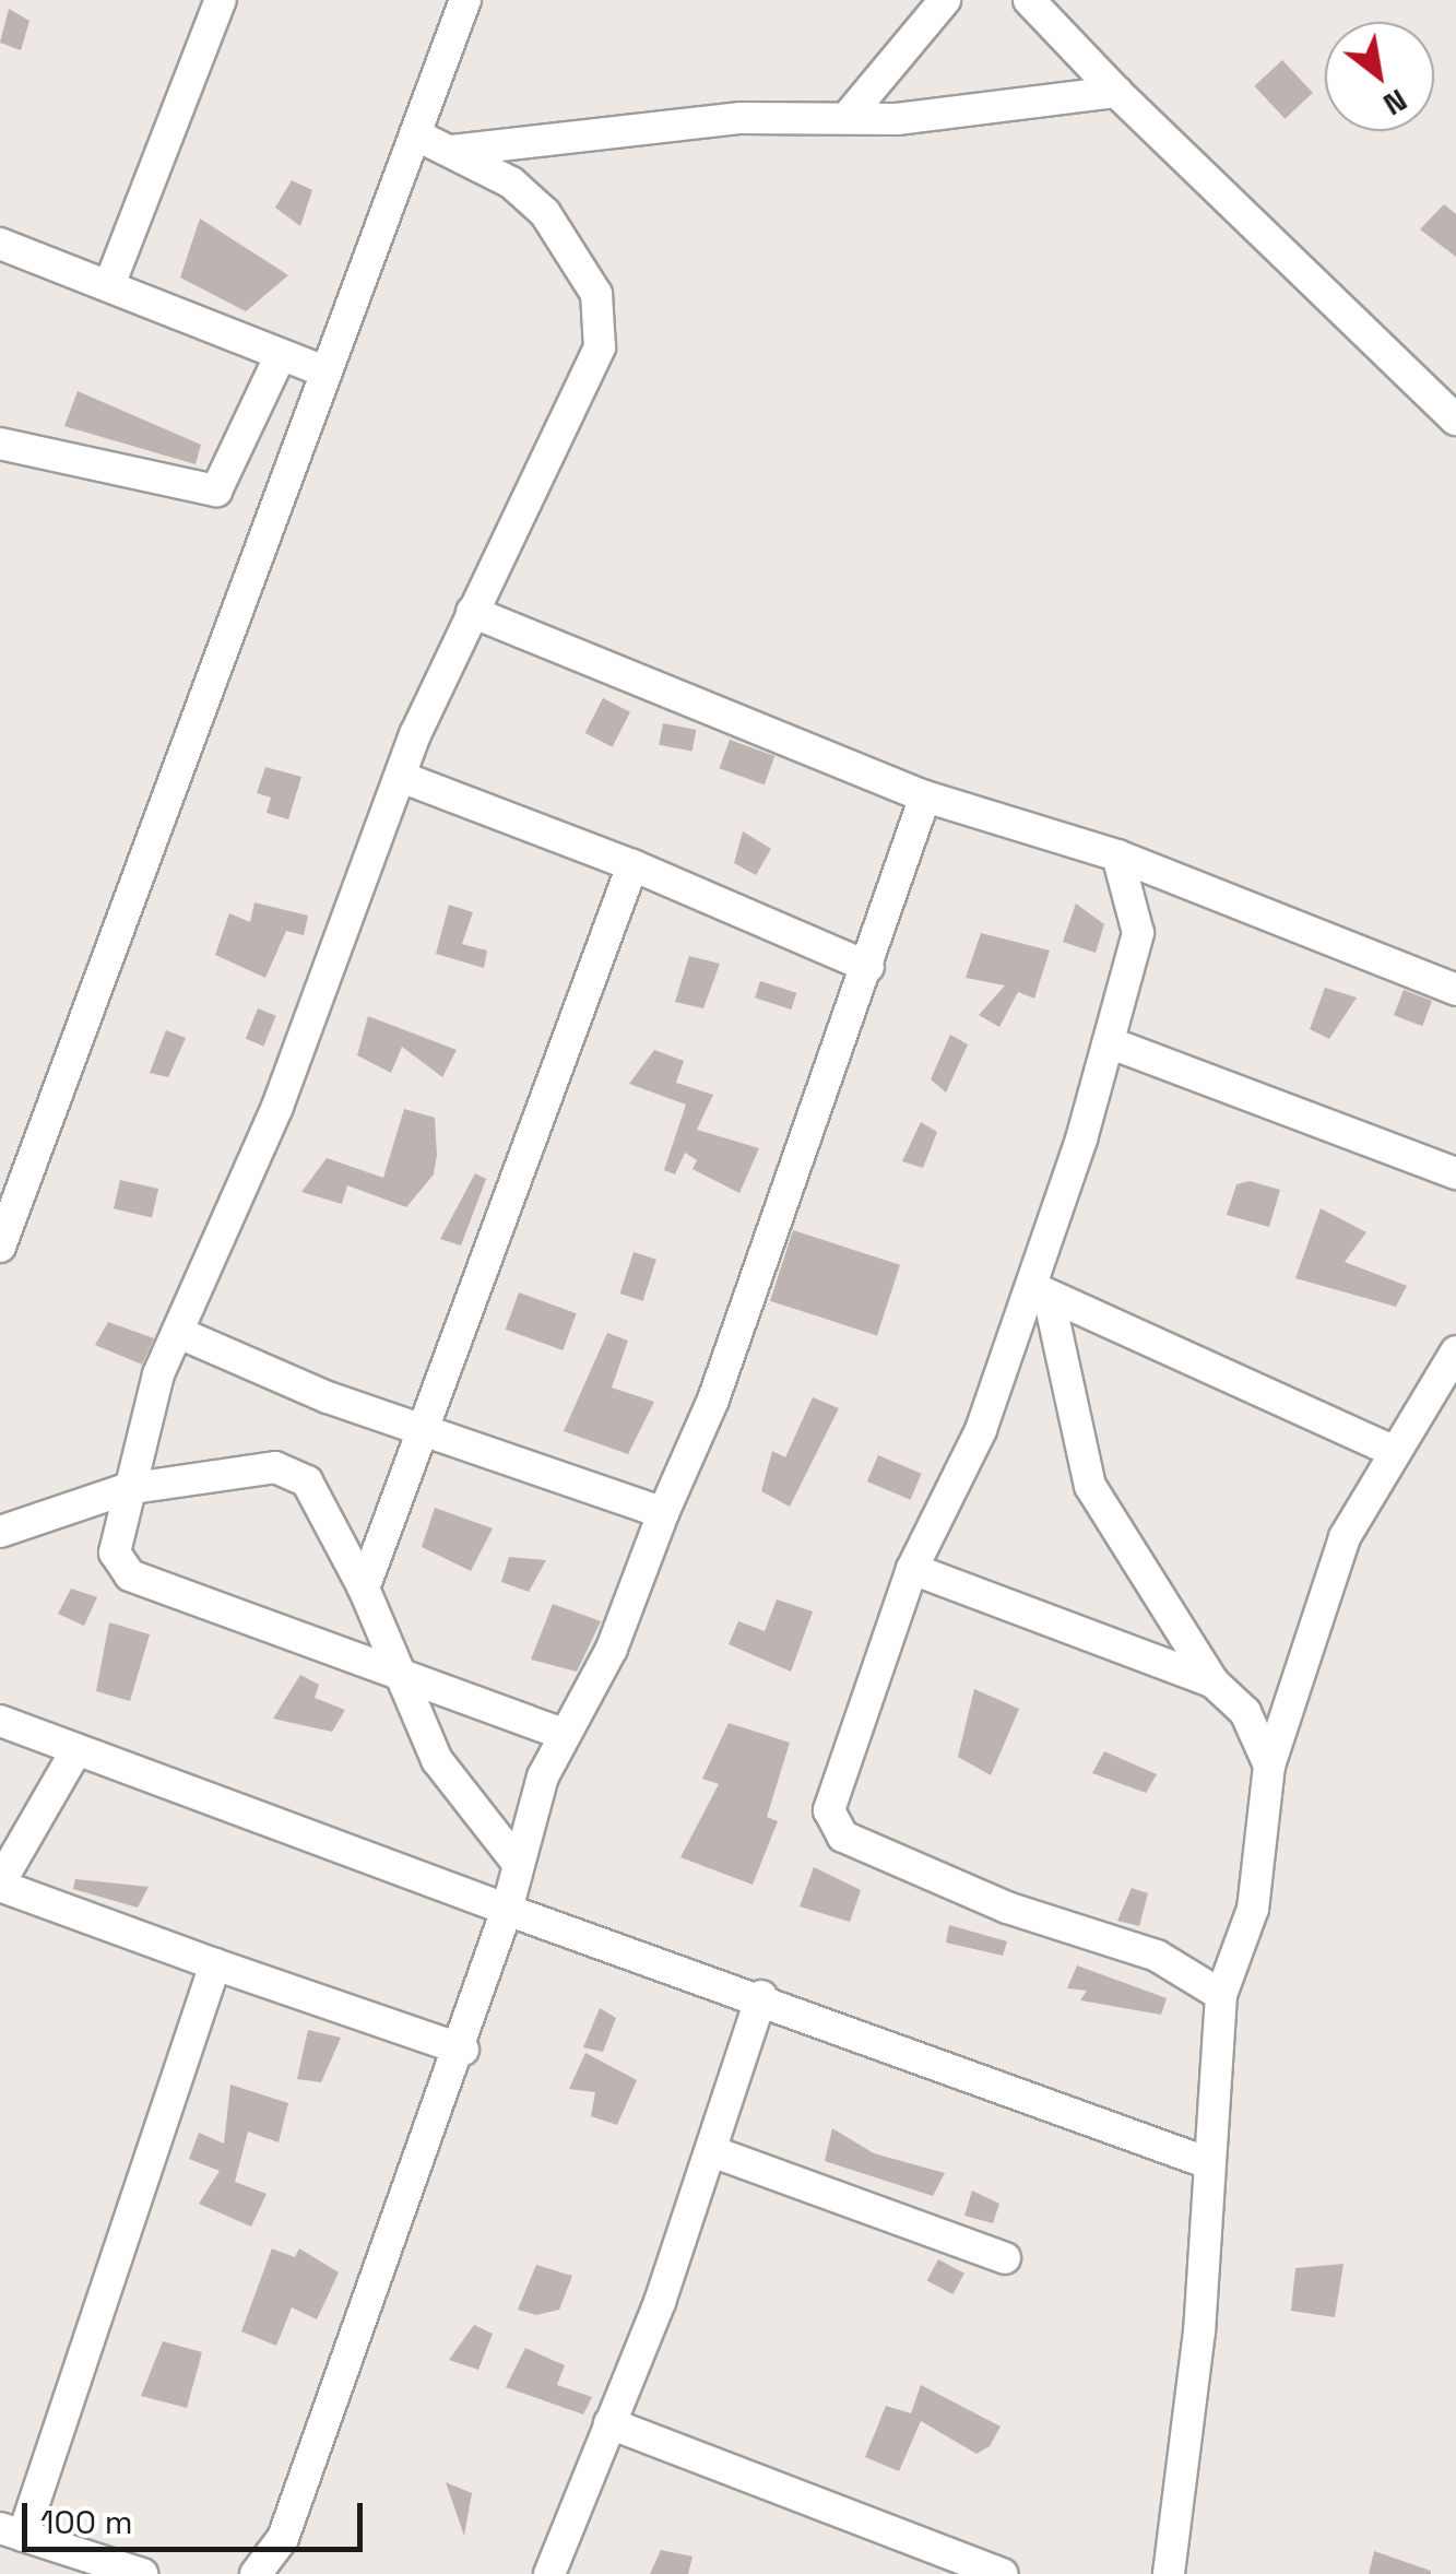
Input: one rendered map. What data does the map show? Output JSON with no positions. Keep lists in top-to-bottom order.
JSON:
{
  "scale_bar": "100 m",
  "north": "bottom right"
}
